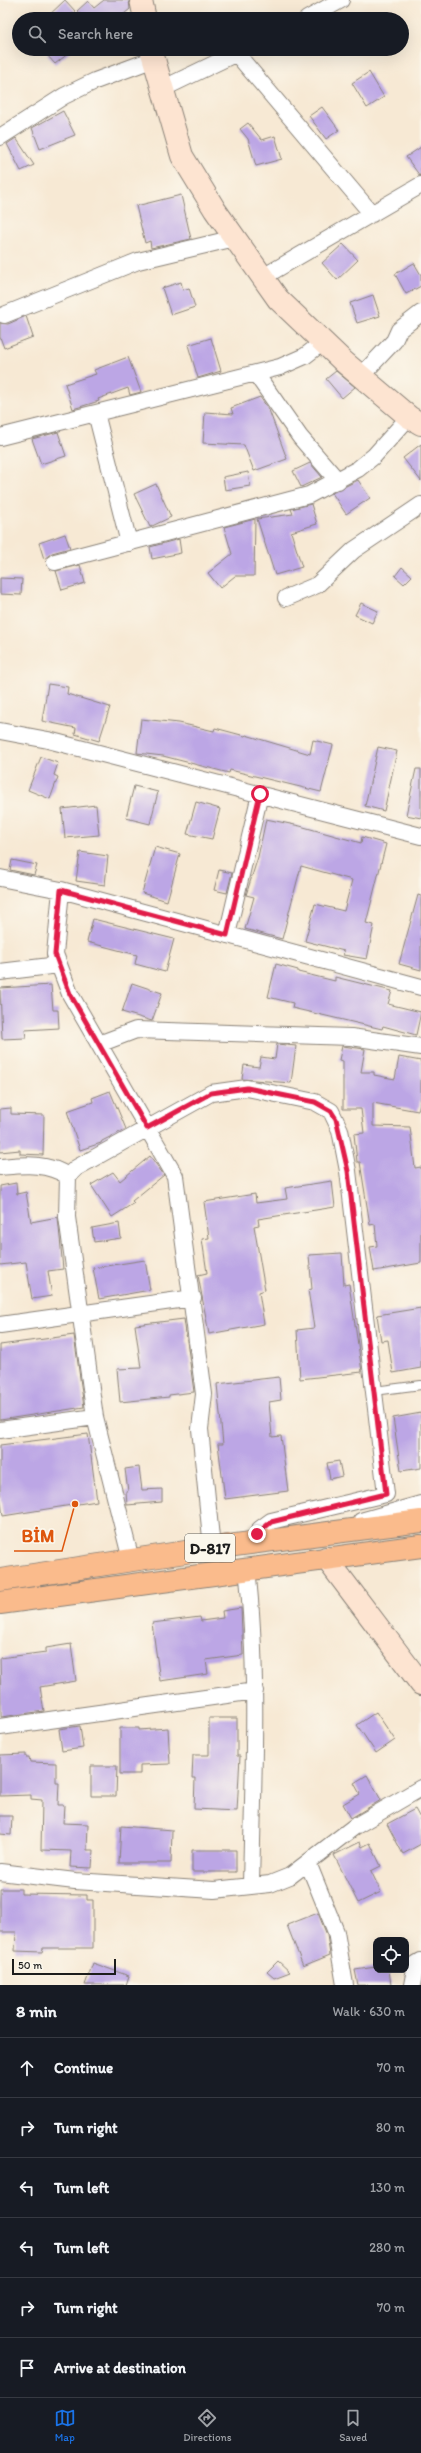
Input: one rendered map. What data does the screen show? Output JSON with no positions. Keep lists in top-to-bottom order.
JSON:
{
  "streets": {
    "highway": ["D-817"]
  },
  "places": ["BİM"],
  "scale_bar": "50 m",
  "page": {
    "search": "Search here",
    "scale": "50 m",
    "heading": ["8 min", "Walk · 630 m"],
    "list": [
      ["Continue", "70 m"],
      ["Turn right", "80 m"],
      ["Turn left", "130 m"],
      ["Turn left", "280 m"],
      ["Turn right", "70 m"],
      "Arrive at destination"
    ],
    "nav": ["Map", "Directions", "Saved"]
  }
}
